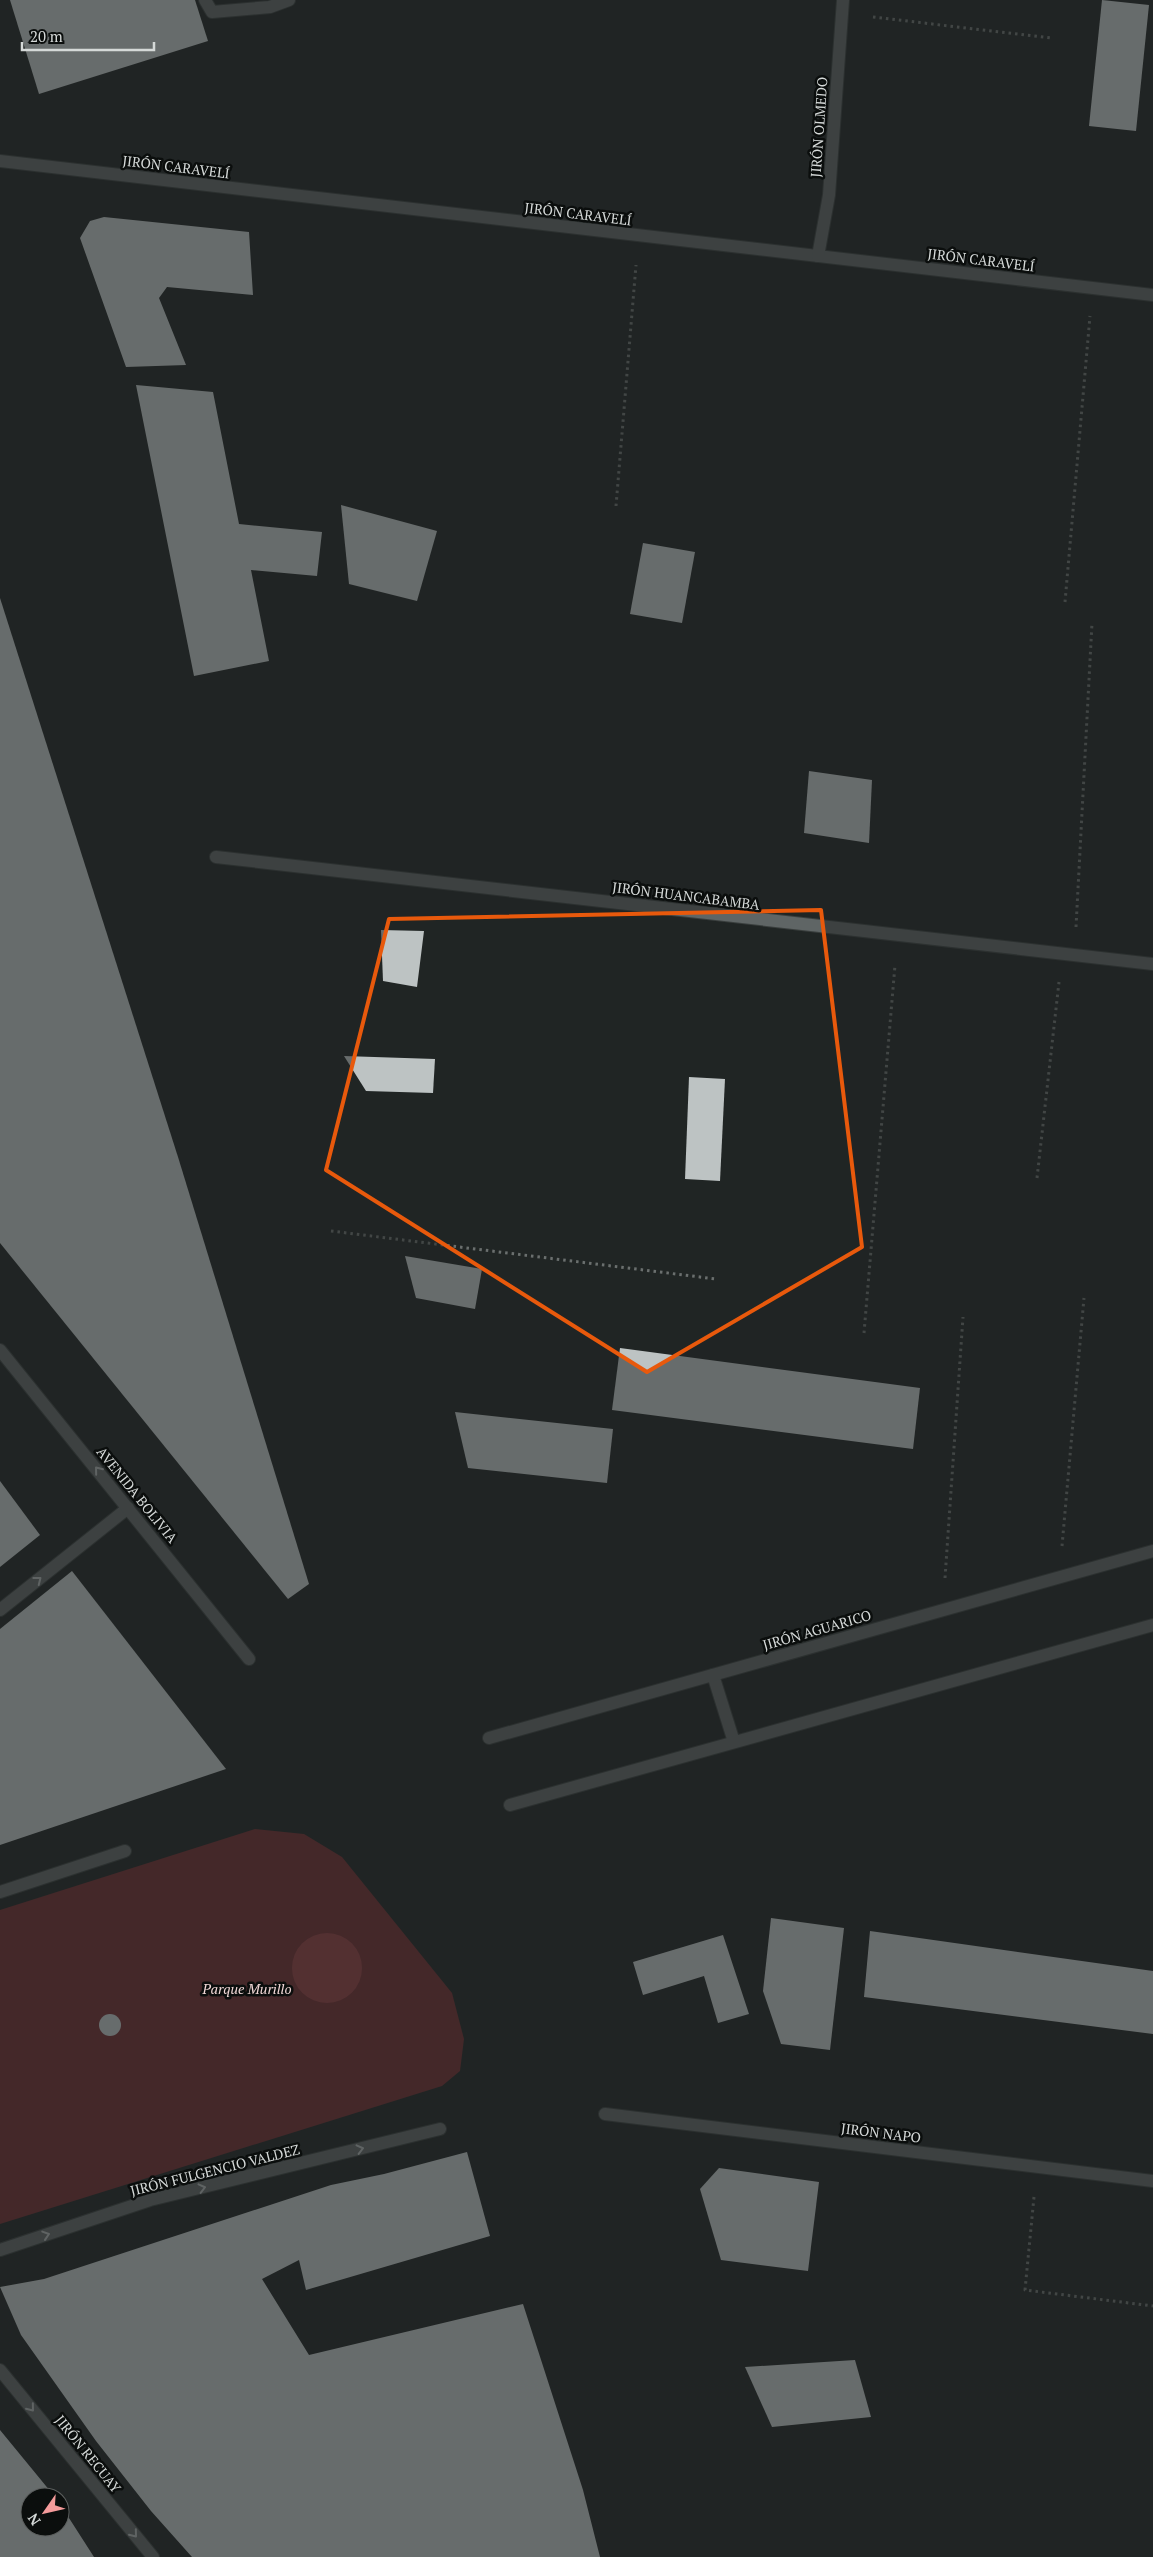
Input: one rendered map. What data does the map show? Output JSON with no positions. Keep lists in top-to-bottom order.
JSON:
{
  "streets": {
    "street": [
      "JIRÓN OLMEDO",
      "JIRÓN CARAVELÍ",
      "JIRÓN HUANCABAMBA",
      "AVENIDA BOLIVIA",
      "JIRÓN AGUARICO",
      "JIRÓN NAPO",
      "JIRÓN FULGENCIO VALDEZ",
      "JIRÓN RECUAY"
    ]
  },
  "crossings": [
    ["JIRÓN OLMEDO", "JIRÓN CARAVELÍ"]
  ],
  "one_way": ["AVENIDA BOLIVIA", "JIRÓN FULGENCIO VALDEZ", "JIRÓN RECUAY"],
  "parks": ["Parque Murillo"],
  "scale_bar": "20 m",
  "north": "bottom left"
}
